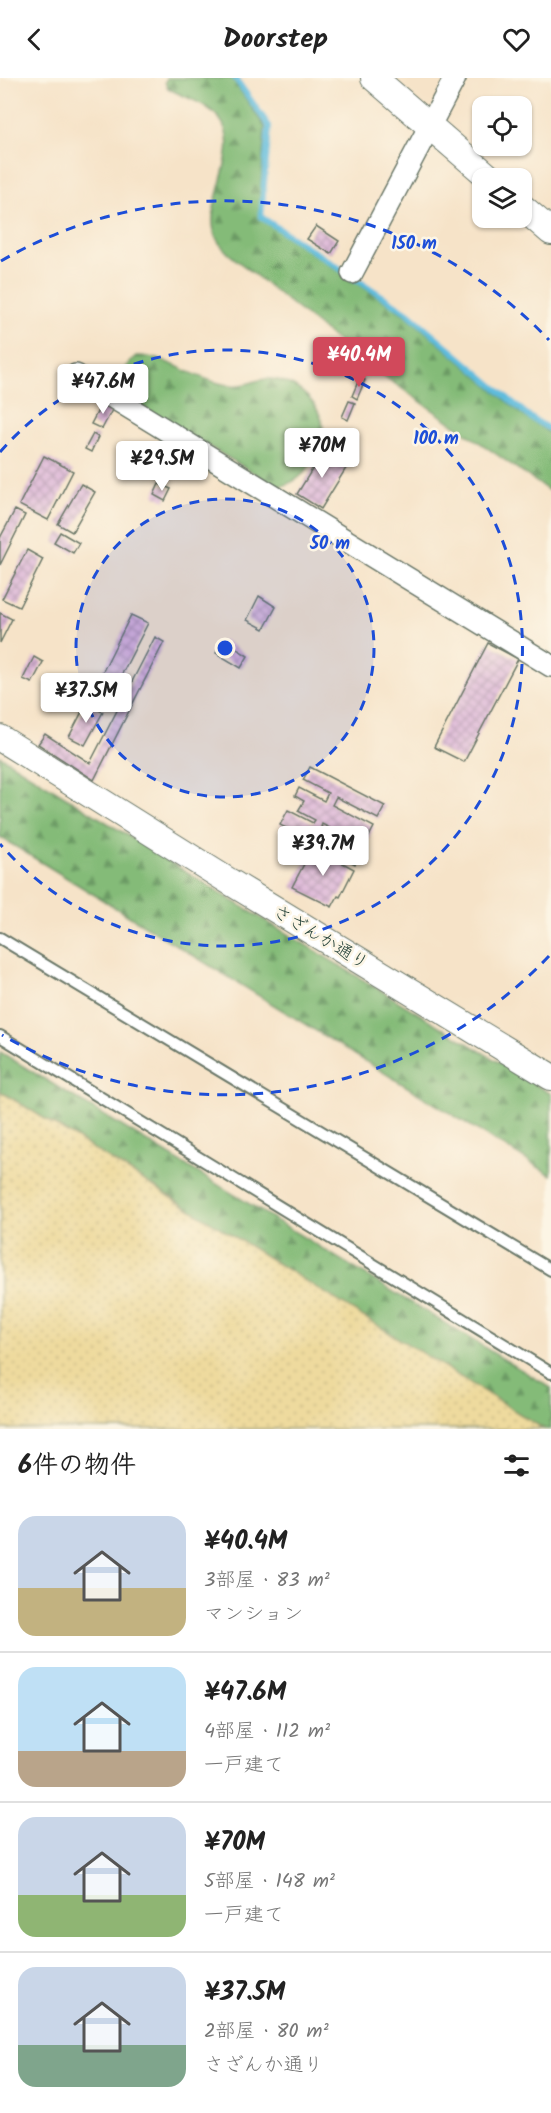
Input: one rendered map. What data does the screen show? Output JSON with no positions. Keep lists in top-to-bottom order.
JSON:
{
  "streets": {
    "street": ["さざんか通り"]
  },
  "page": {
    "header": "Doorstep",
    "price": [
      "¥40.4M",
      "¥47.6M",
      "¥70M",
      "¥29.5M",
      "¥37.5M",
      "¥39.7M"
    ],
    "heading": "6件の物件",
    "list": [
      {
        "name": "¥40.4M",
        "note": "3部屋 · 83 m² · マンション"
      },
      {
        "name": "¥47.6M",
        "note": "4部屋 · 112 m² · 一戸建て"
      },
      {
        "name": "¥70M",
        "note": "5部屋 · 148 m² · 一戸建て"
      },
      {
        "name": "¥37.5M",
        "note": "2部屋 · 80 m² · さざんか通り"
      }
    ]
  },
  "rings": ["150 m", "100 m", "50 m"]
}
